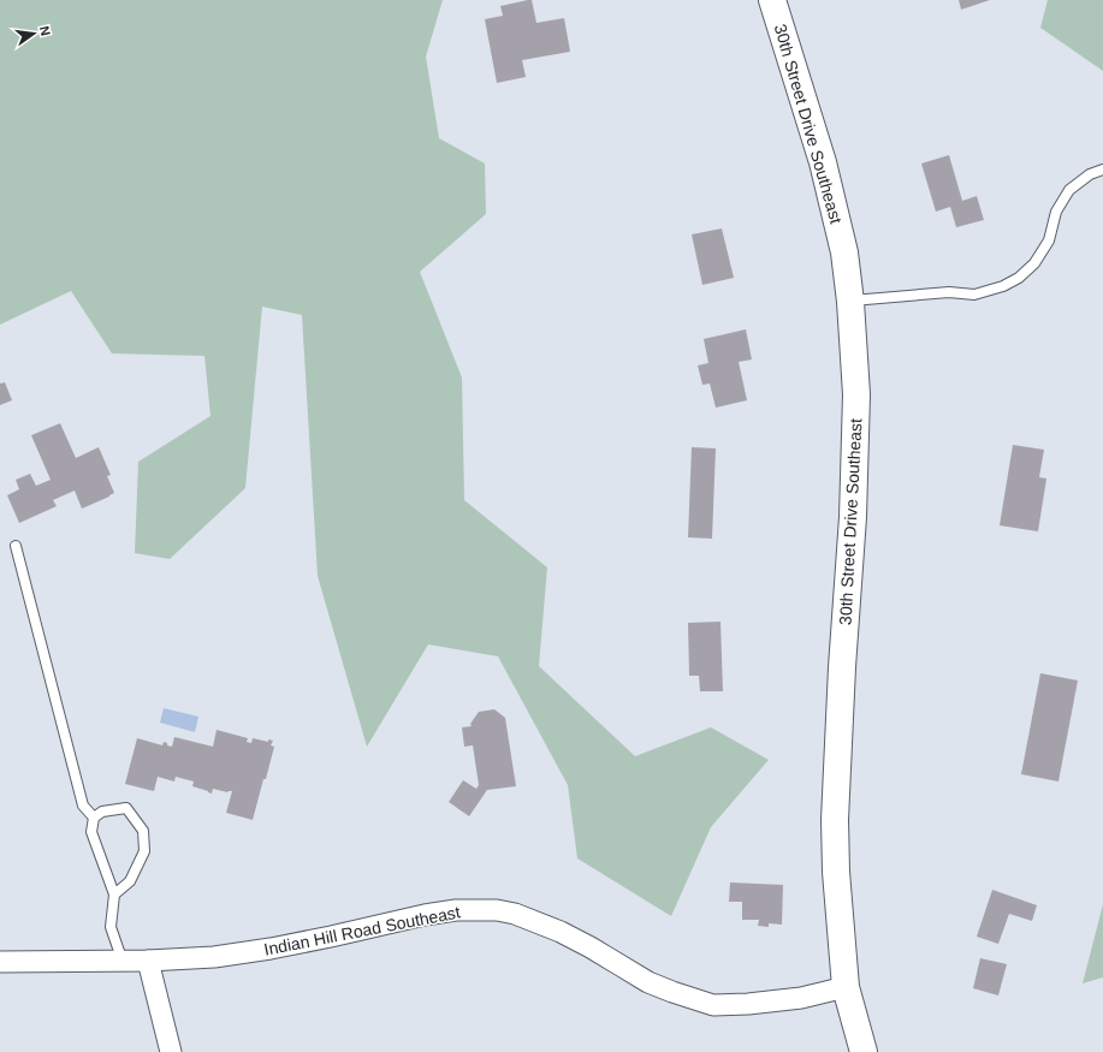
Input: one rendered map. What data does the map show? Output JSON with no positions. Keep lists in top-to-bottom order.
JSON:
{
  "streets": {
    "main road": ["30th Street Drive Southeast"],
    "street": ["Indian Hill Road Southeast"]
  },
  "crossings": [
    ["30th Street Drive Southeast", "Indian Hill Road Southeast"]
  ],
  "north": "right"
}
